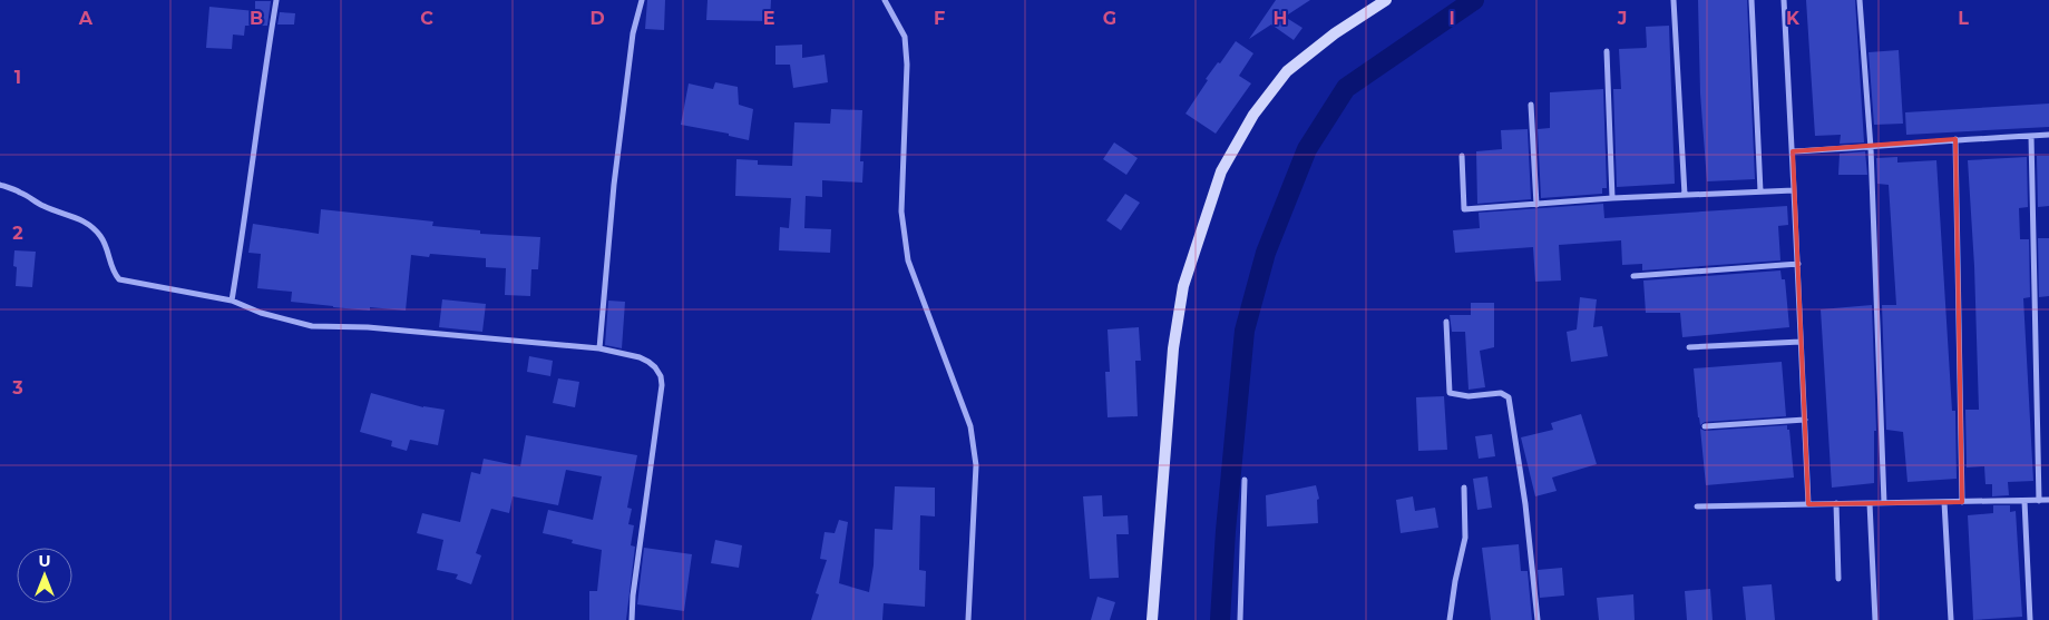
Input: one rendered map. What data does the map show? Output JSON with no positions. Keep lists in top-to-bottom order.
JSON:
{
  "north": "top",
  "grid": {
    "columns": [
      "A",
      "B",
      "C",
      "D",
      "E",
      "F",
      "G",
      "H",
      "I",
      "J",
      "K",
      "L"
    ],
    "rows": ["1", "2", "3"]
  }
}
